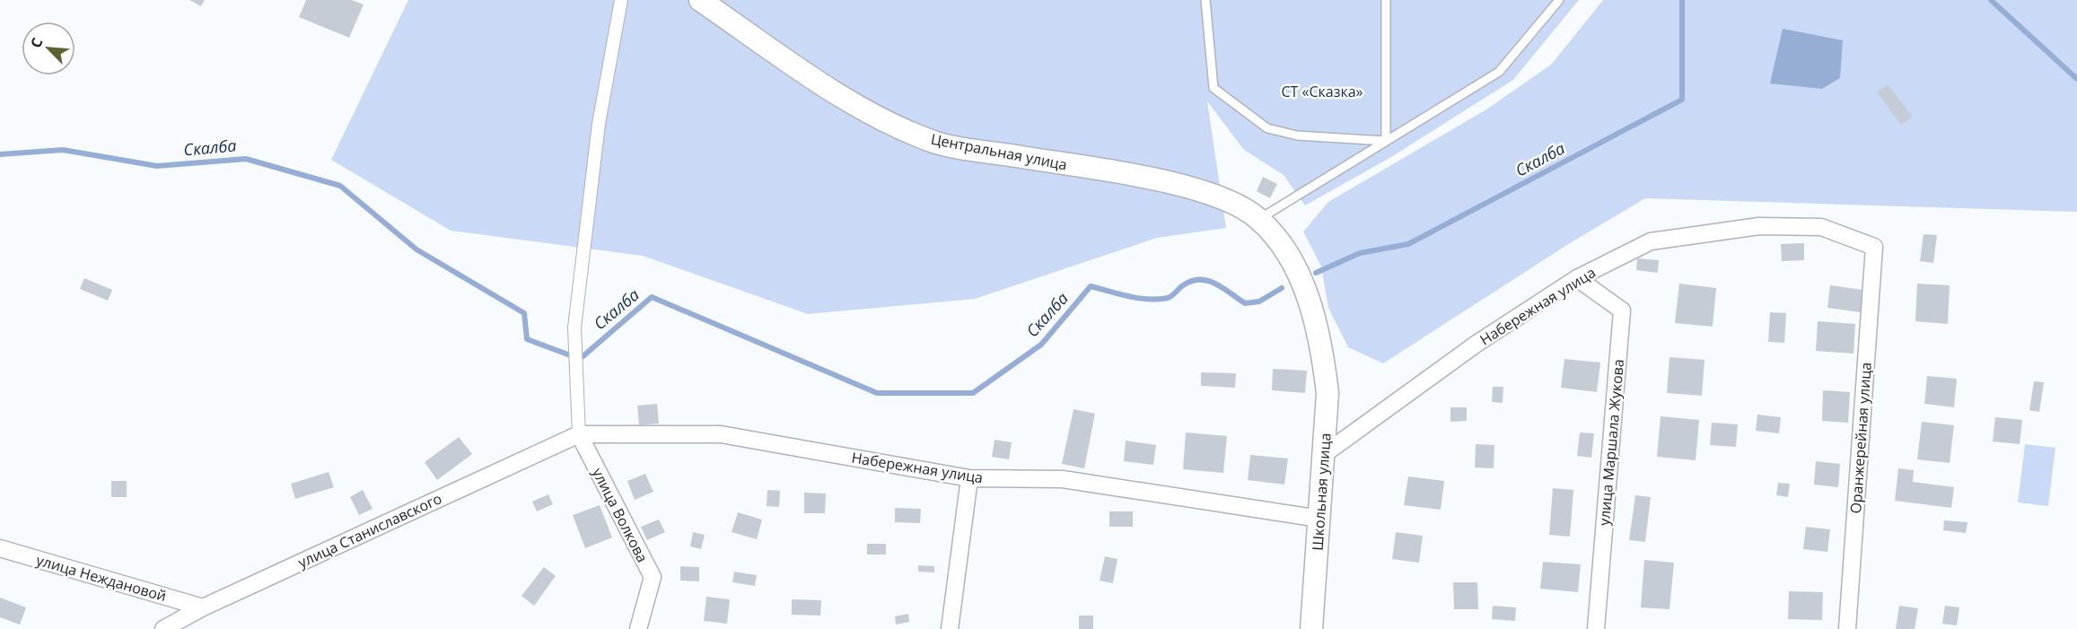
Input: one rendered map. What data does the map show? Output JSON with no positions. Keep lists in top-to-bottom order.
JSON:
{
  "streets": {
    "street": [
      "Центральная улица",
      "Набережная улица",
      "Оранжерейная улица",
      "улица Маршала Жукова",
      "Школьная улица",
      "улица Волкова",
      "улица Станиславского",
      "улица Неждановой"
    ]
  },
  "crossings": [
    ["Центральная улица", "Школьная улица"],
    ["Набережная улица", "Оранжерейная улица"],
    ["Набережная улица", "улица Маршала Жукова"],
    ["Набережная улица", "Школьная улица"],
    ["Набережная улица", "улица Волкова"],
    ["Набережная улица", "улица Станиславского"],
    ["улица Волкова", "улица Станиславского"],
    ["улица Станиславского", "улица Неждановой"]
  ],
  "water": ["Скалба"],
  "parks": ["СТ «Сказка»"],
  "north": "top left"
}
